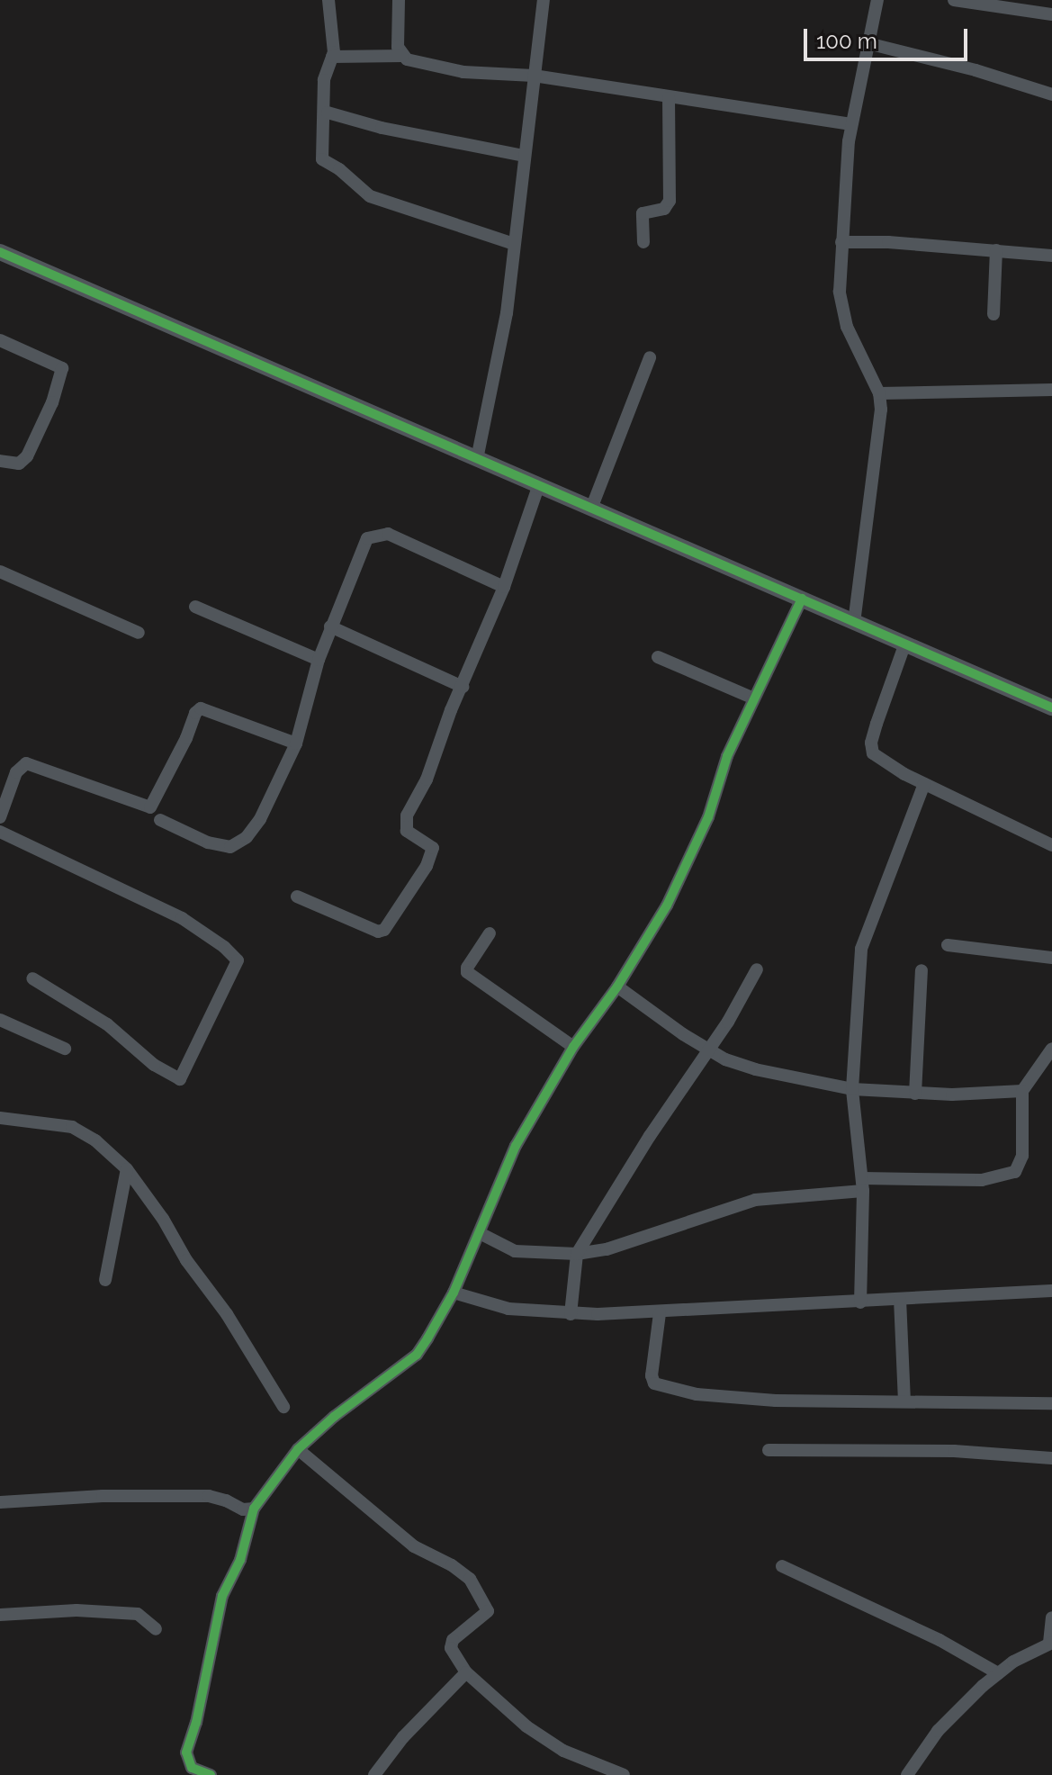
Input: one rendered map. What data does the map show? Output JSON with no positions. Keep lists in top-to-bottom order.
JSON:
{
  "scale_bar": "100 m"
}
